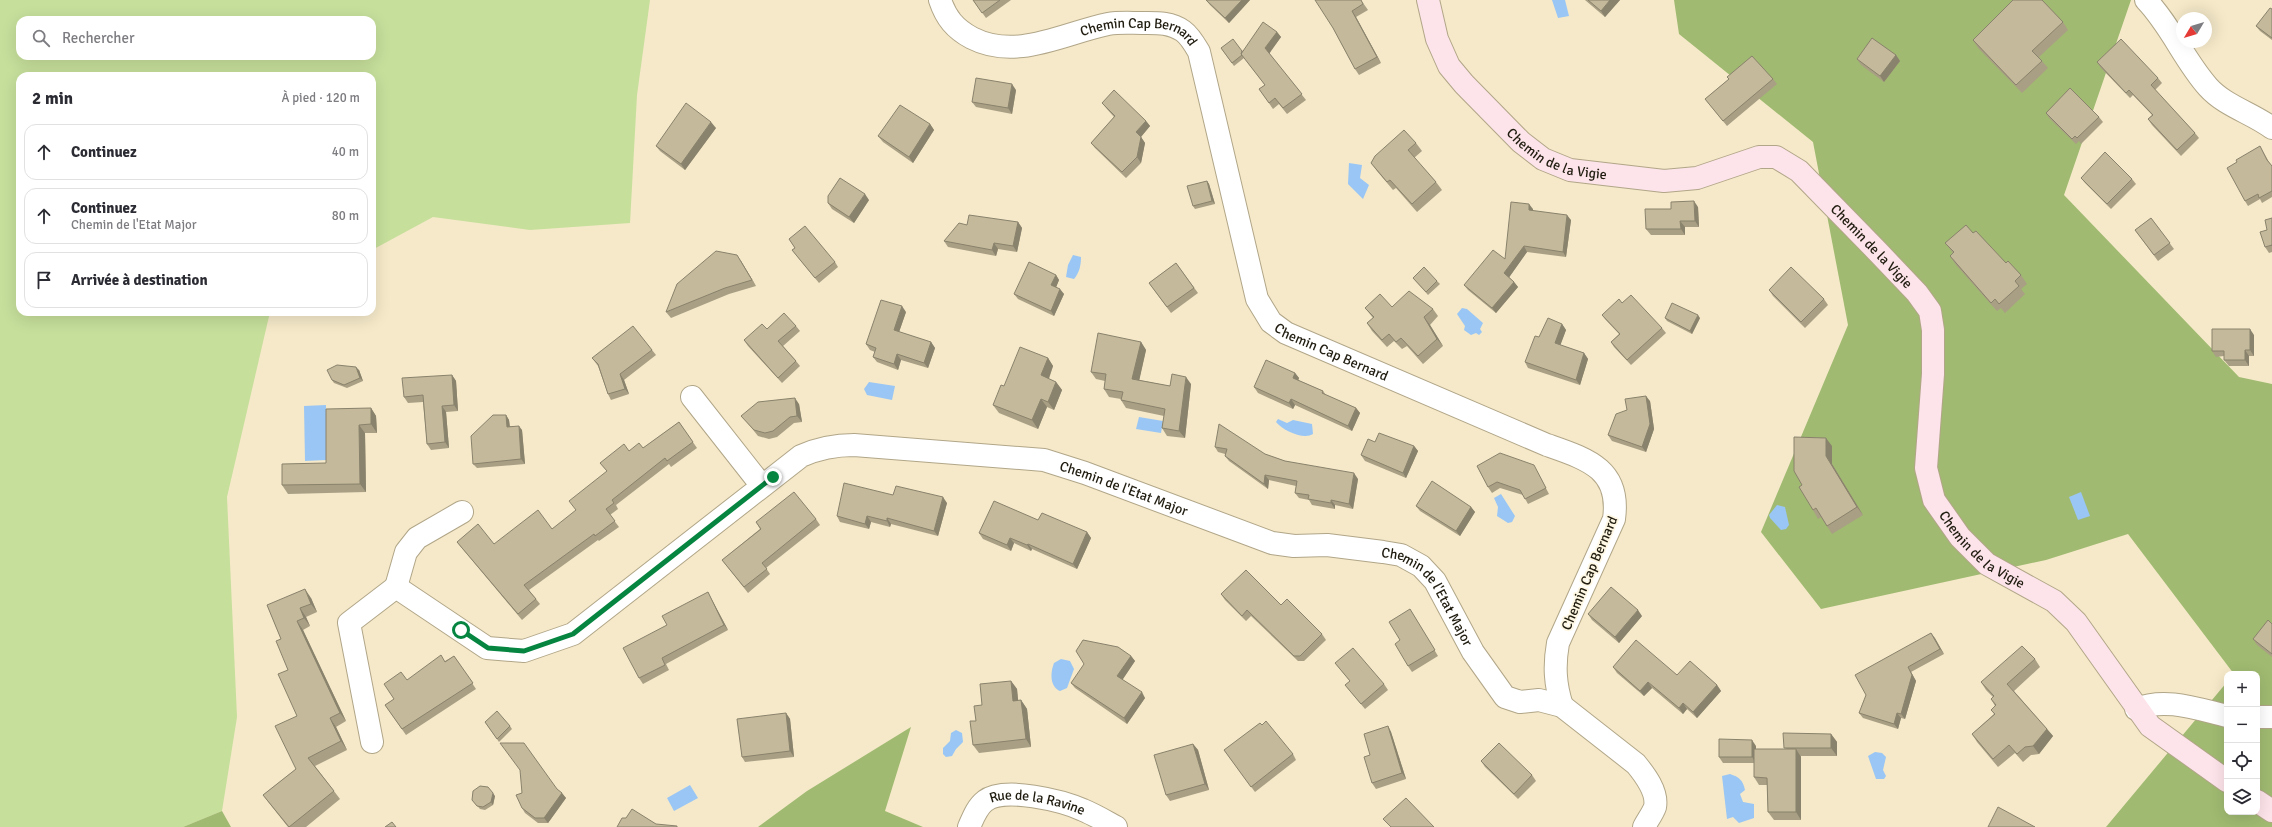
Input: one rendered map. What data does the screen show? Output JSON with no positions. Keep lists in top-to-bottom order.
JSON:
{
  "streets": {
    "street": [
      "Chemin Cap Bernard",
      "Chemin de la Vigie",
      "Chemin de l'Etat Major",
      "Rue de la Ravine"
    ]
  },
  "crossings": [
    ["Chemin Cap Bernard", "Chemin de l'Etat Major"]
  ],
  "north": "bottom left",
  "page": {
    "search": "Rechercher",
    "heading": ["2 min", "À pied · 120 m"],
    "list": [
      ["Continuez", "40 m"],
      ["Continuez", "Chemin de l'Etat Major", "80 m"],
      "Arrivée à destination"
    ],
    "map_buttons": ["+", "−"]
  }
}
